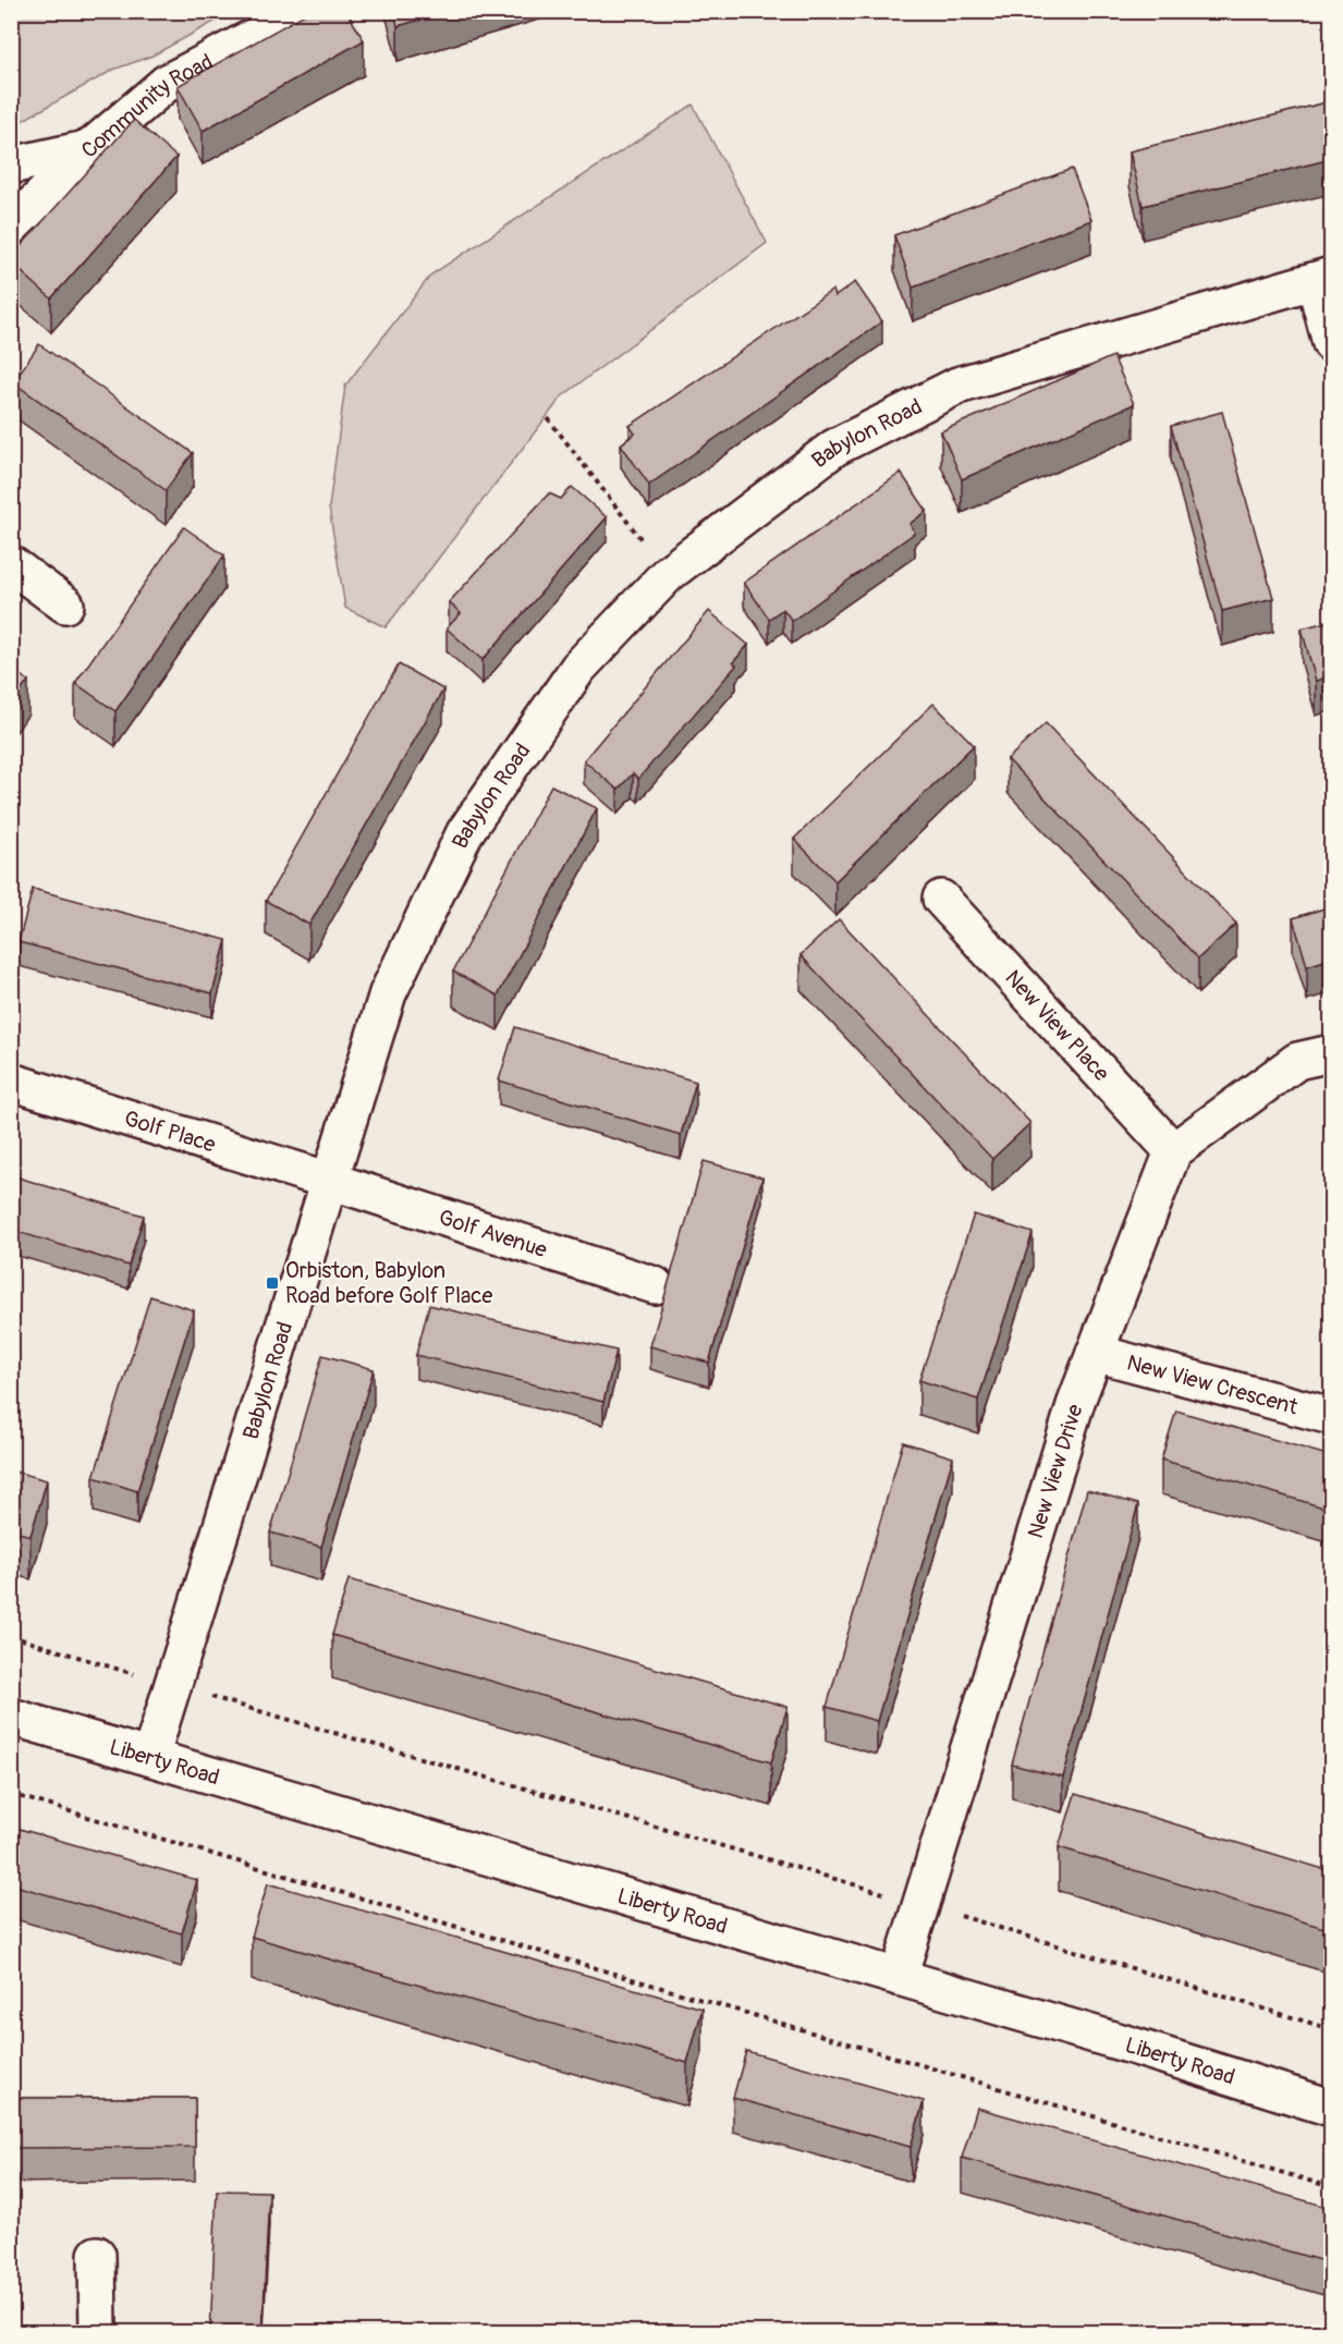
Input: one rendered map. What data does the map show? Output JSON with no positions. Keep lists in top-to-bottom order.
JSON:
{
  "streets": {
    "street": [
      "Community Road",
      "Babylon Road",
      "New View Place",
      "Golf Place",
      "Golf Avenue",
      "New View Crescent",
      "New View Drive",
      "Liberty Road"
    ]
  },
  "crossings": [
    ["Babylon Road", "Golf Place"],
    ["Babylon Road", "Golf Avenue"],
    ["Babylon Road", "Liberty Road"],
    ["New View Place", "New View Drive"],
    ["Golf Place", "Golf Avenue"],
    ["New View Crescent", "New View Drive"],
    ["New View Drive", "Liberty Road"]
  ],
  "places": {
    "transit": ["Orbiston, Babylon Road before Golf Place"]
  }
}
